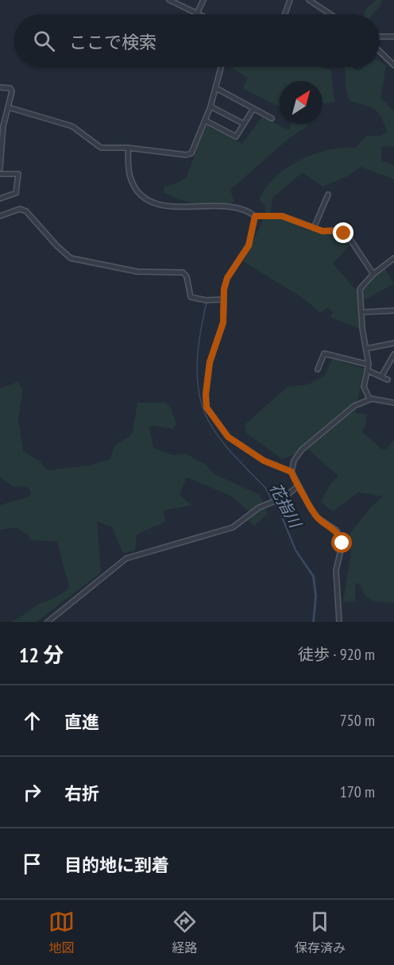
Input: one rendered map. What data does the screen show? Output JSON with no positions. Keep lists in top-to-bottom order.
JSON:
{
  "water": ["花指川"],
  "north": "top right",
  "page": {
    "search": "ここで検索",
    "heading": ["12 分", "徒歩 · 920 m"],
    "list": [
      ["直進", "750 m"],
      ["右折", "170 m"],
      "目的地に到着"
    ],
    "nav": ["地図", "経路", "保存済み"]
  }
}
